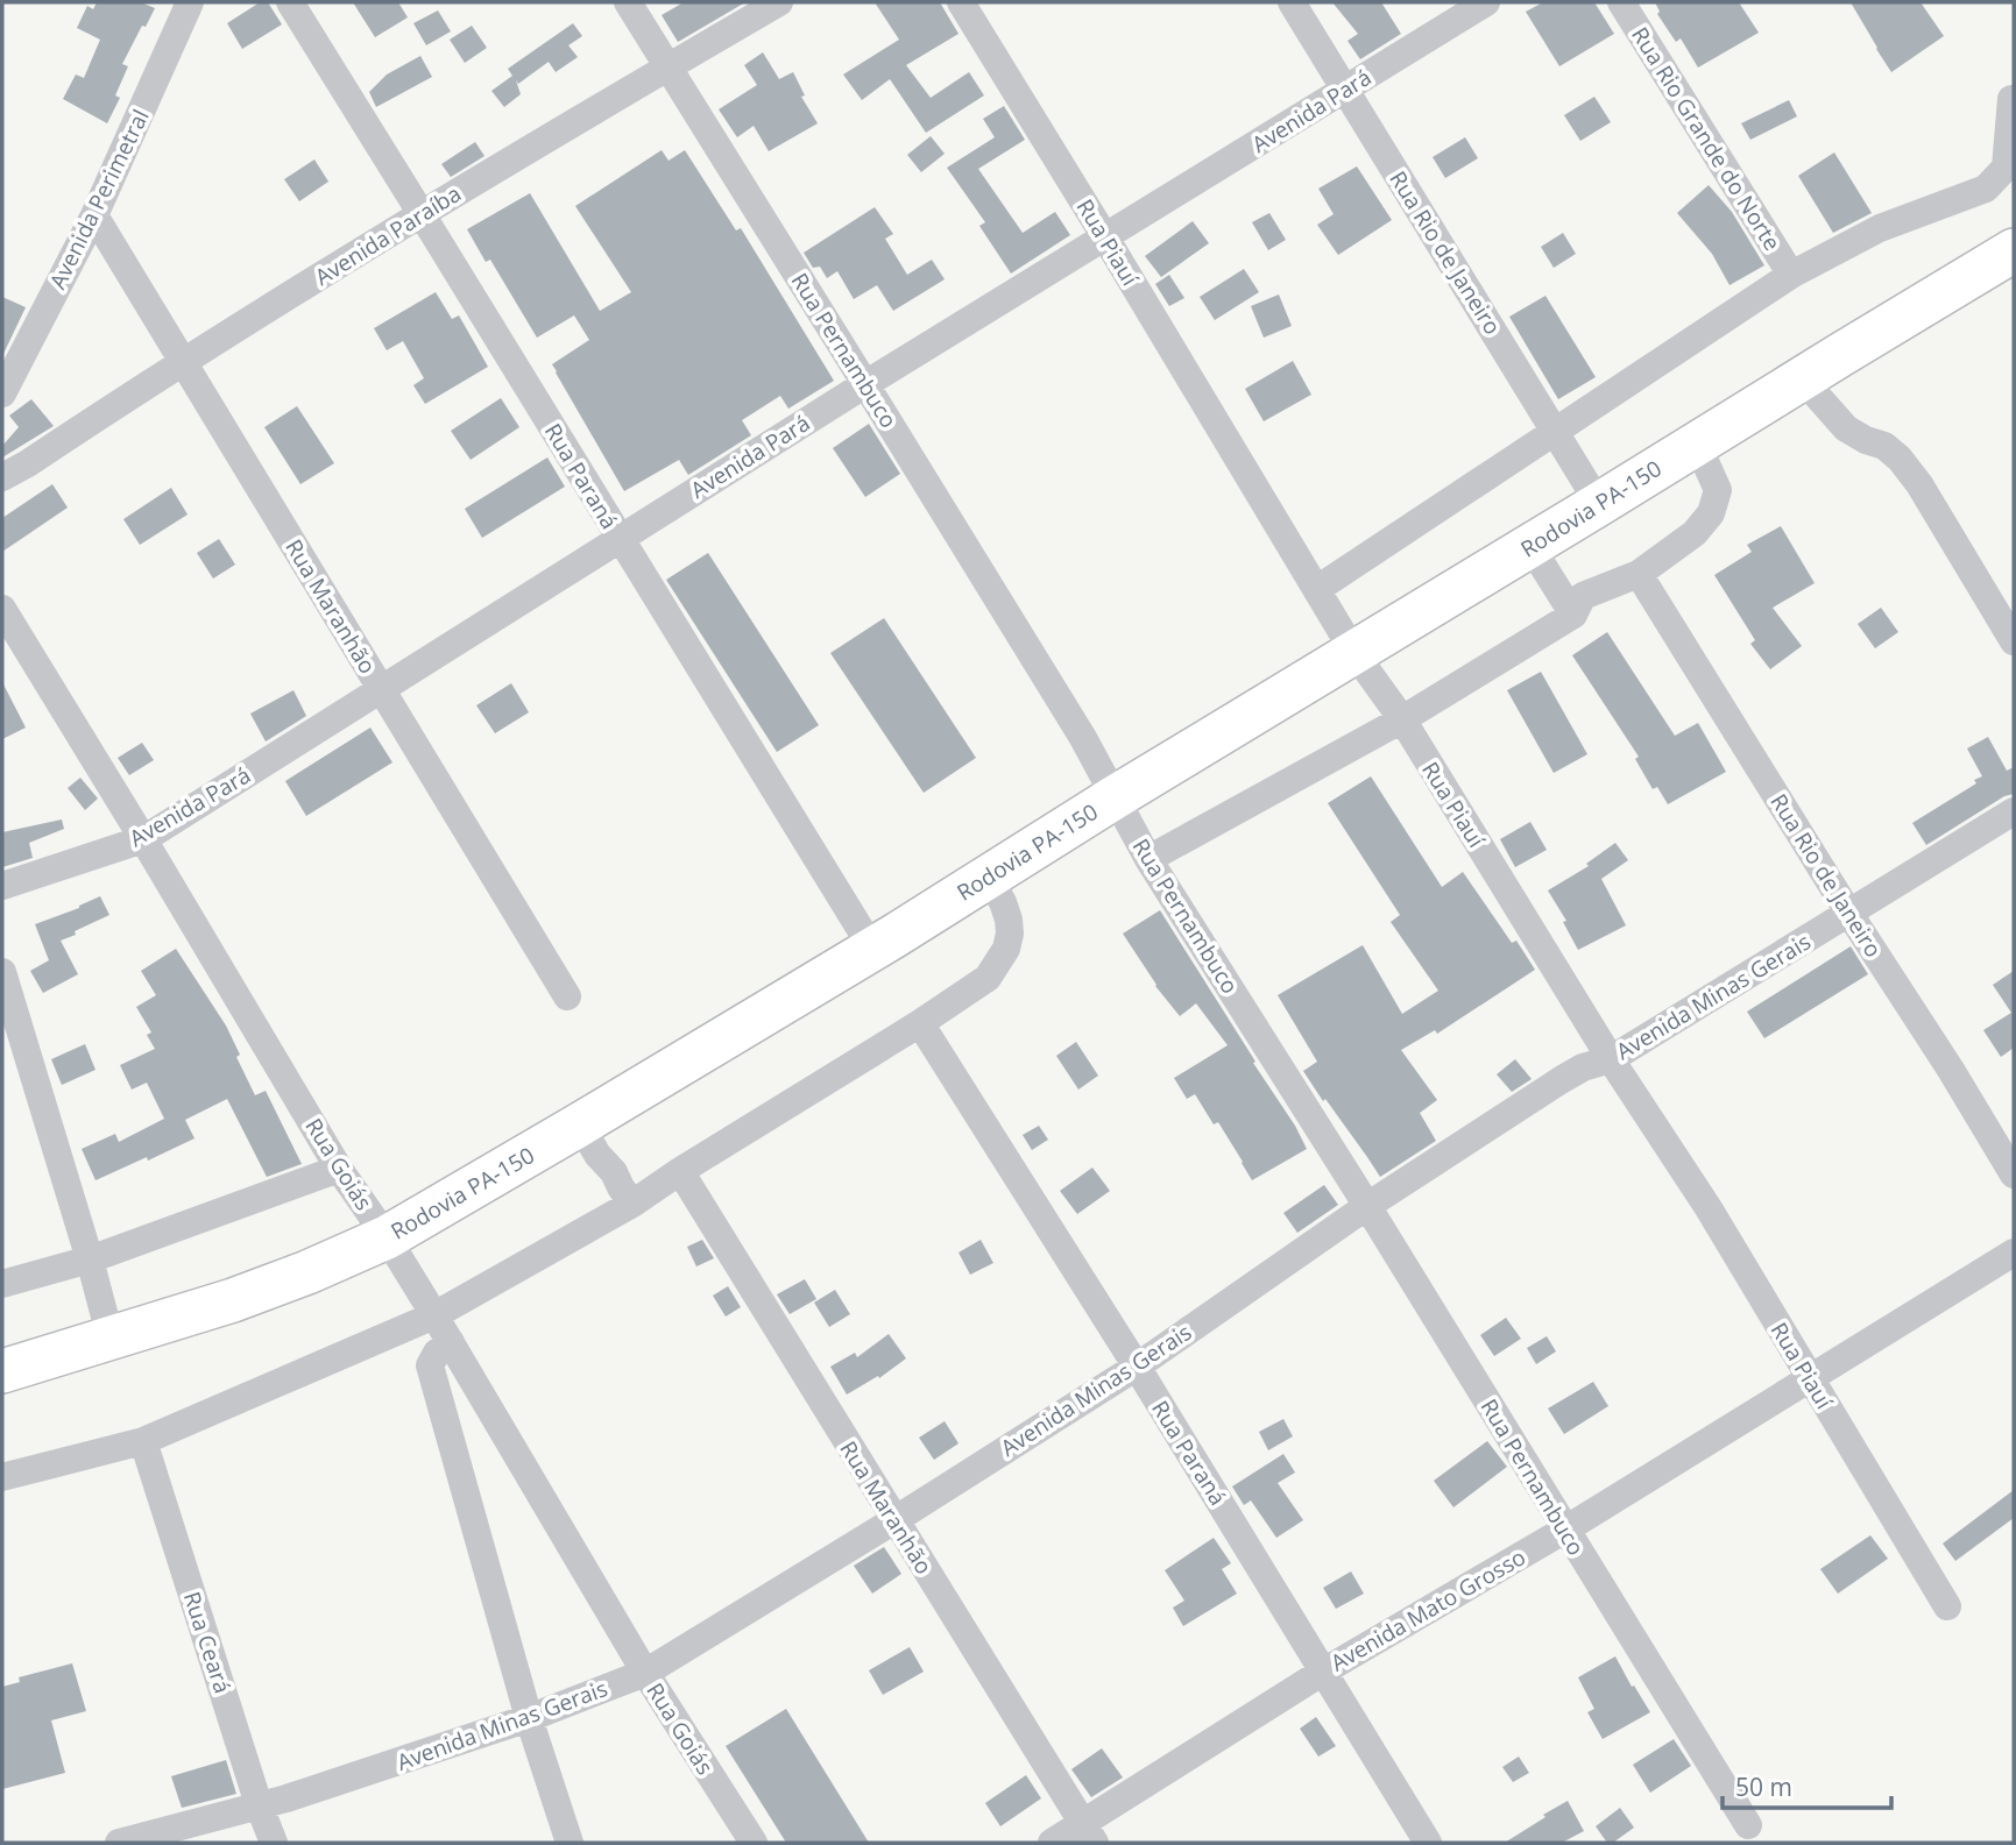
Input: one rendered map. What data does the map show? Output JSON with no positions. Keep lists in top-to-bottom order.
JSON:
{
  "streets": {
    "highway": ["Rodovia PA-150"],
    "street": [
      "Avenida Pará",
      "Rua Rio Grande do Norte",
      "Avenida Perimetral",
      "Avenida Paraíba",
      "Rua Piauí",
      "Rua Rio de Janeiro",
      "Rua Pernambuco",
      "Rua Paraná",
      "Rua Maranhão",
      "Avenida Minas Gerais",
      "Rua Goiás",
      "Avenida Mato Grosso",
      "Rua Ceará"
    ]
  },
  "crossings": [
    ["Avenida Pará", "Rua Piauí"],
    ["Avenida Pará", "Rua Rio de Janeiro"],
    ["Avenida Pará", "Rua Pernambuco"],
    ["Avenida Pará", "Rua Paraná"],
    ["Avenida Pará", "Rua Maranhão"],
    ["Avenida Pará", "Rua Goiás"],
    ["Avenida Perimetral", "Rua Maranhão"],
    ["Avenida Paraíba", "Rua Pernambuco"],
    ["Avenida Paraíba", "Rua Paraná"],
    ["Avenida Paraíba", "Rua Maranhão"],
    ["Rua Piauí", "Rodovia PA-150"],
    ["Rua Piauí", "Avenida Minas Gerais"],
    ["Rua Piauí", "Avenida Mato Grosso"],
    ["Rua Rio de Janeiro", "Rodovia PA-150"],
    ["Rua Rio de Janeiro", "Avenida Minas Gerais"],
    ["Rua Pernambuco", "Rodovia PA-150"],
    ["Rua Pernambuco", "Avenida Minas Gerais"],
    ["Rua Pernambuco", "Avenida Mato Grosso"],
    ["Rua Paraná", "Rodovia PA-150"],
    ["Rua Paraná", "Avenida Minas Gerais"],
    ["Rua Paraná", "Avenida Mato Grosso"],
    ["Rodovia PA-150", "Rua Goiás"],
    ["Rua Maranhão", "Avenida Minas Gerais"],
    ["Rua Maranhão", "Avenida Mato Grosso"],
    ["Avenida Minas Gerais", "Rua Goiás"],
    ["Avenida Minas Gerais", "Rua Ceará"]
  ],
  "scale_bar": "50 m"
}
